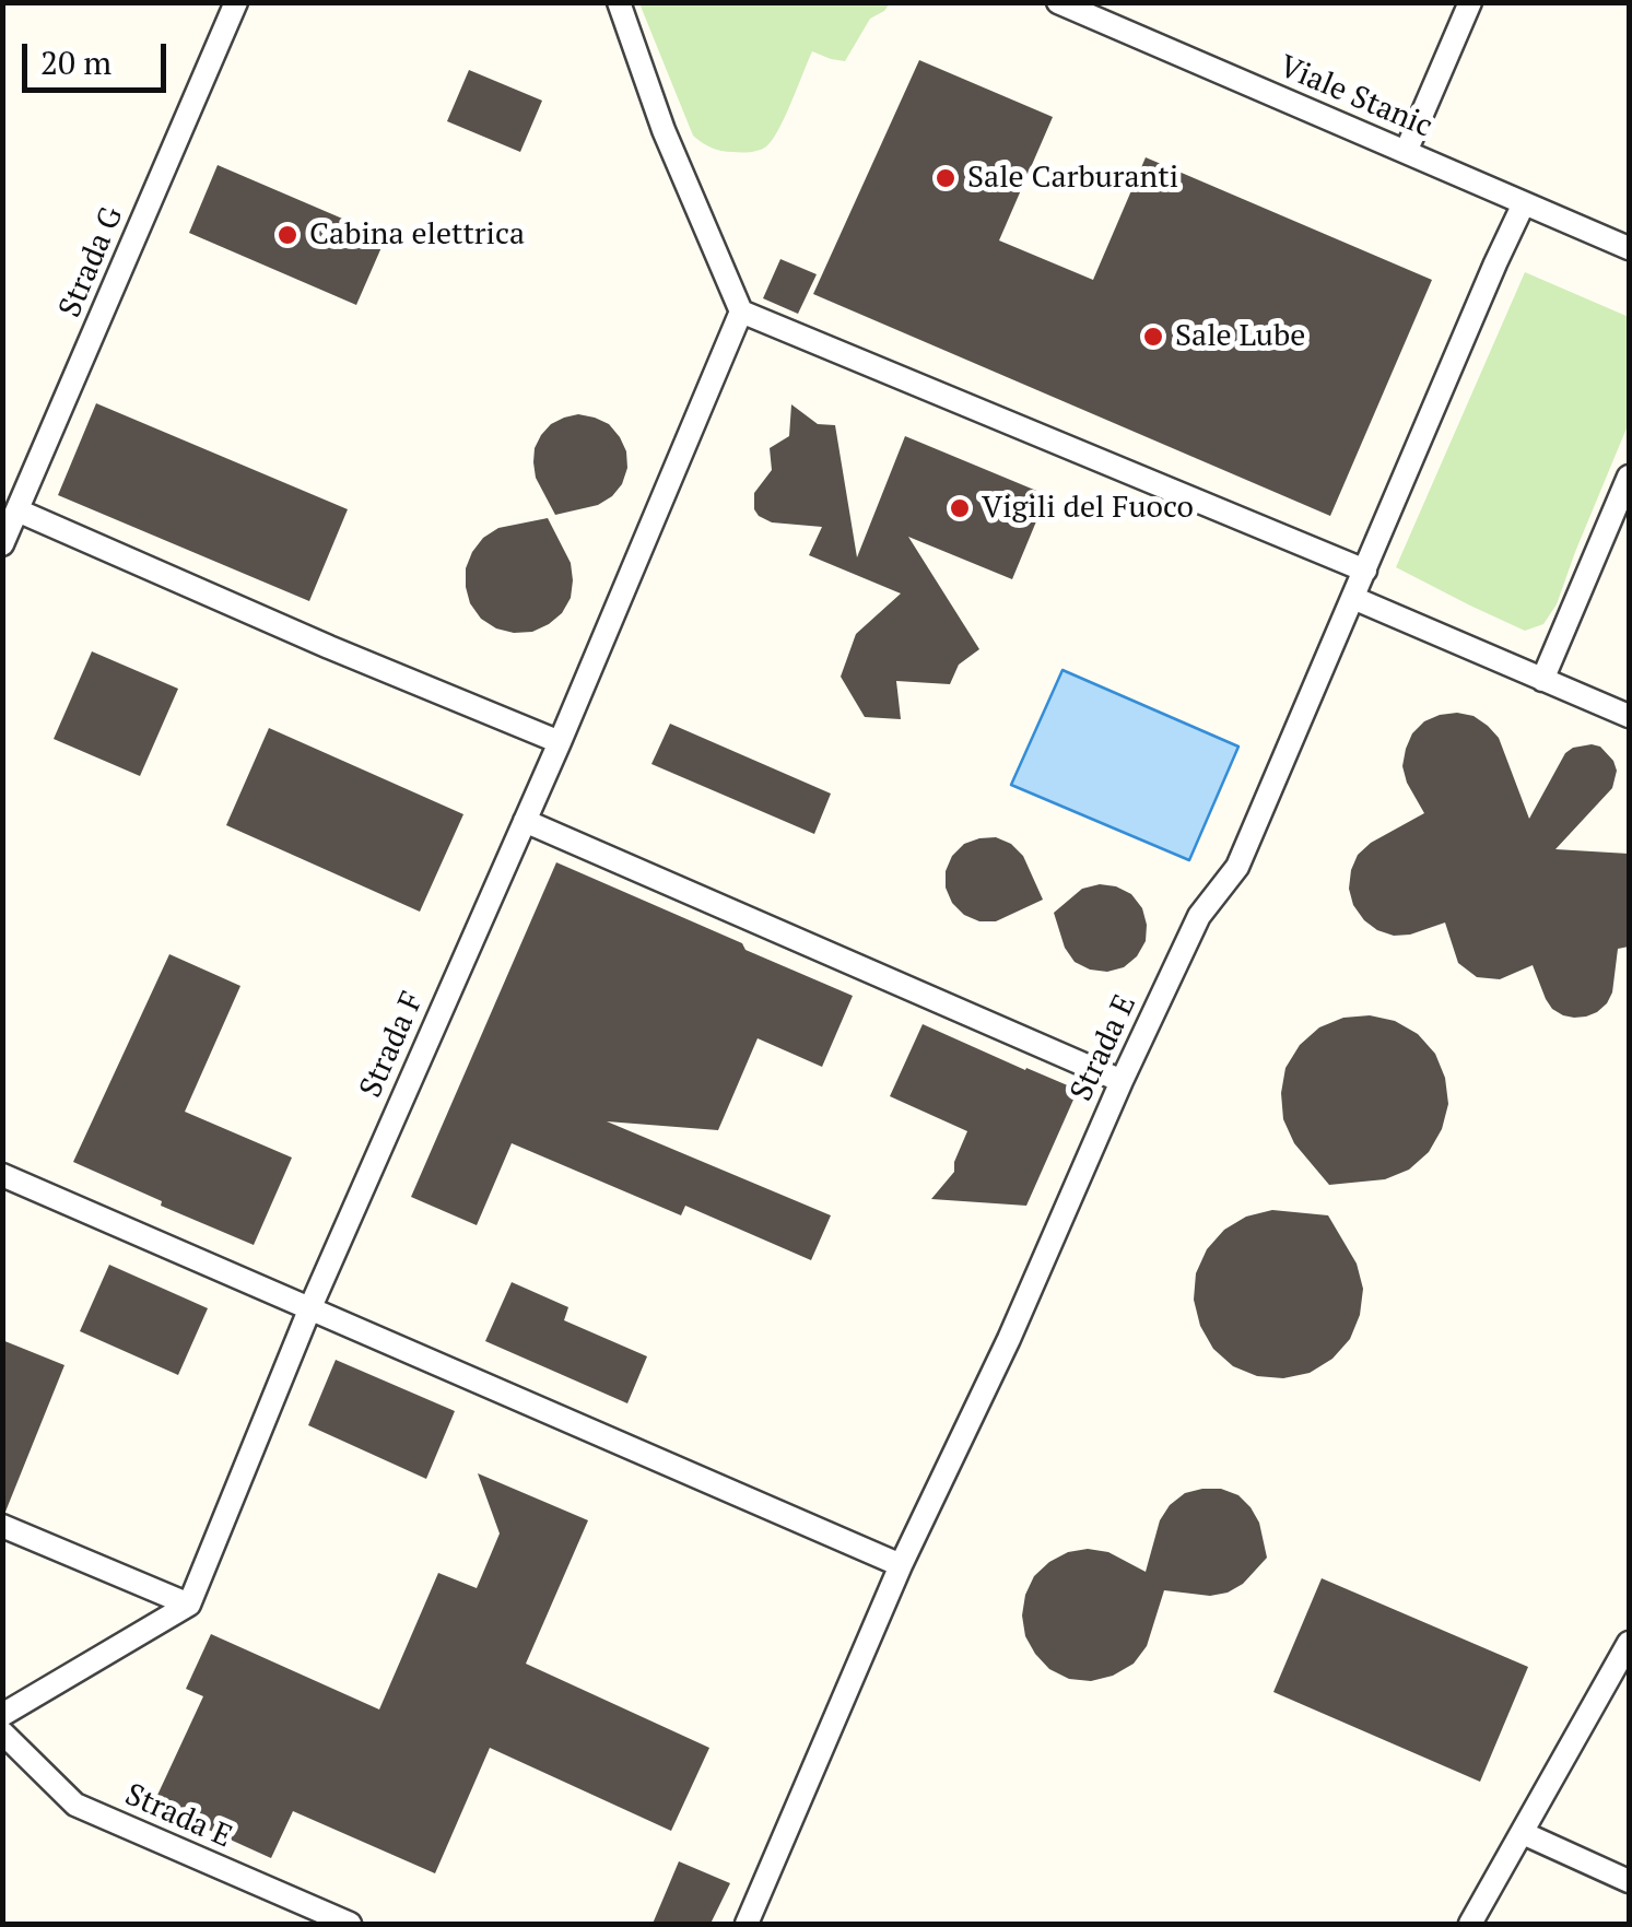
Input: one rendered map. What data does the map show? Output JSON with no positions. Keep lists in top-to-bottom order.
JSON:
{
  "streets": {
    "lane": [
      "Viale Stanic",
      "Strada G",
      "Strada F",
      "Strada E"
    ]
  },
  "crossings": [
    ["Viale Stanic", "Strada E"]
  ],
  "places": [
    "Sale Carburanti",
    "Cabina elettrica",
    "Sale Lube",
    "Vigili del Fuoco"
  ],
  "scale_bar": "20 m"
}
